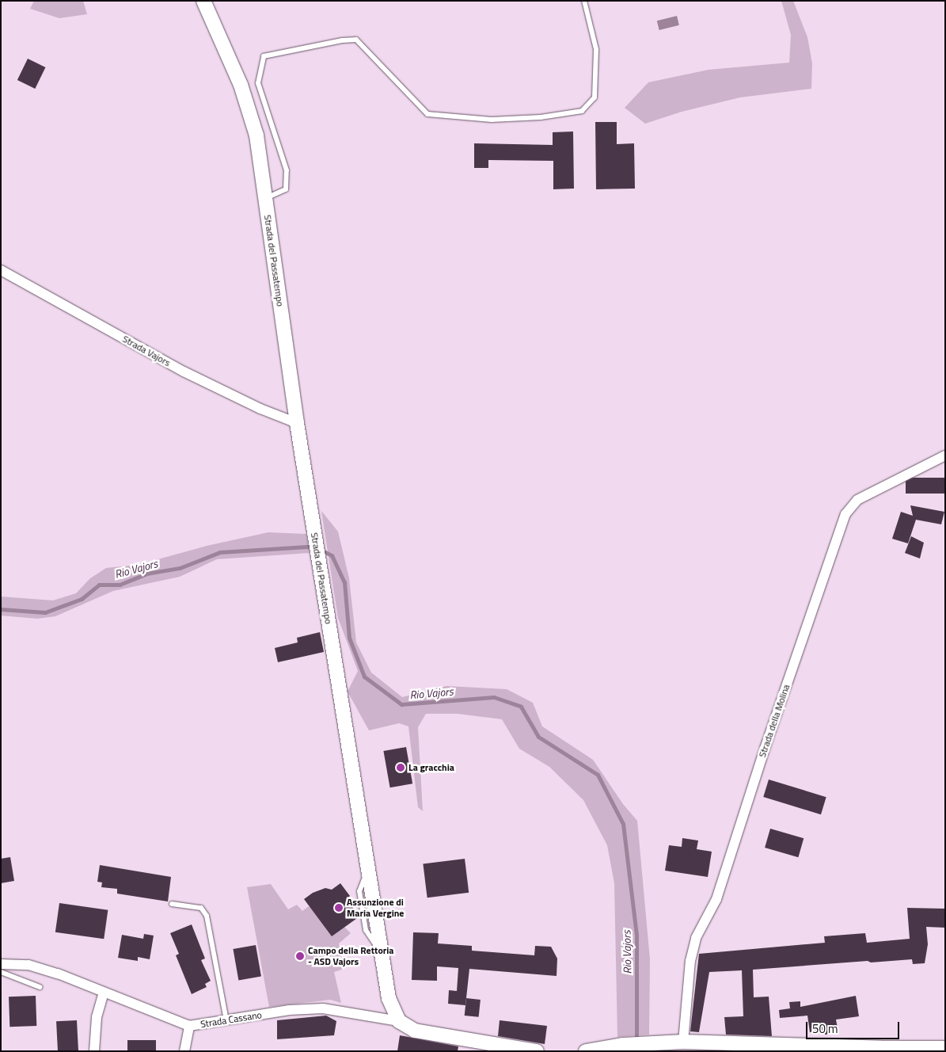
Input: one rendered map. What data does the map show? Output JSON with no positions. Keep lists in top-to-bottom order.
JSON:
{
  "streets": {
    "street": [
      "Strada del Passatempo",
      "Strada Vajors",
      "Strada della Molina",
      "Strada Cassano"
    ]
  },
  "crossings": [
    ["Strada del Passatempo", "Strada Vajors"],
    ["Strada del Passatempo", "Strada Cassano"]
  ],
  "water": ["Rio Vajors"],
  "places": ["La gracchia", "Assunzione di Maria Vergine", "Campo della Rettoria - ASD Vajors"],
  "scale_bar": "50 m"
}
